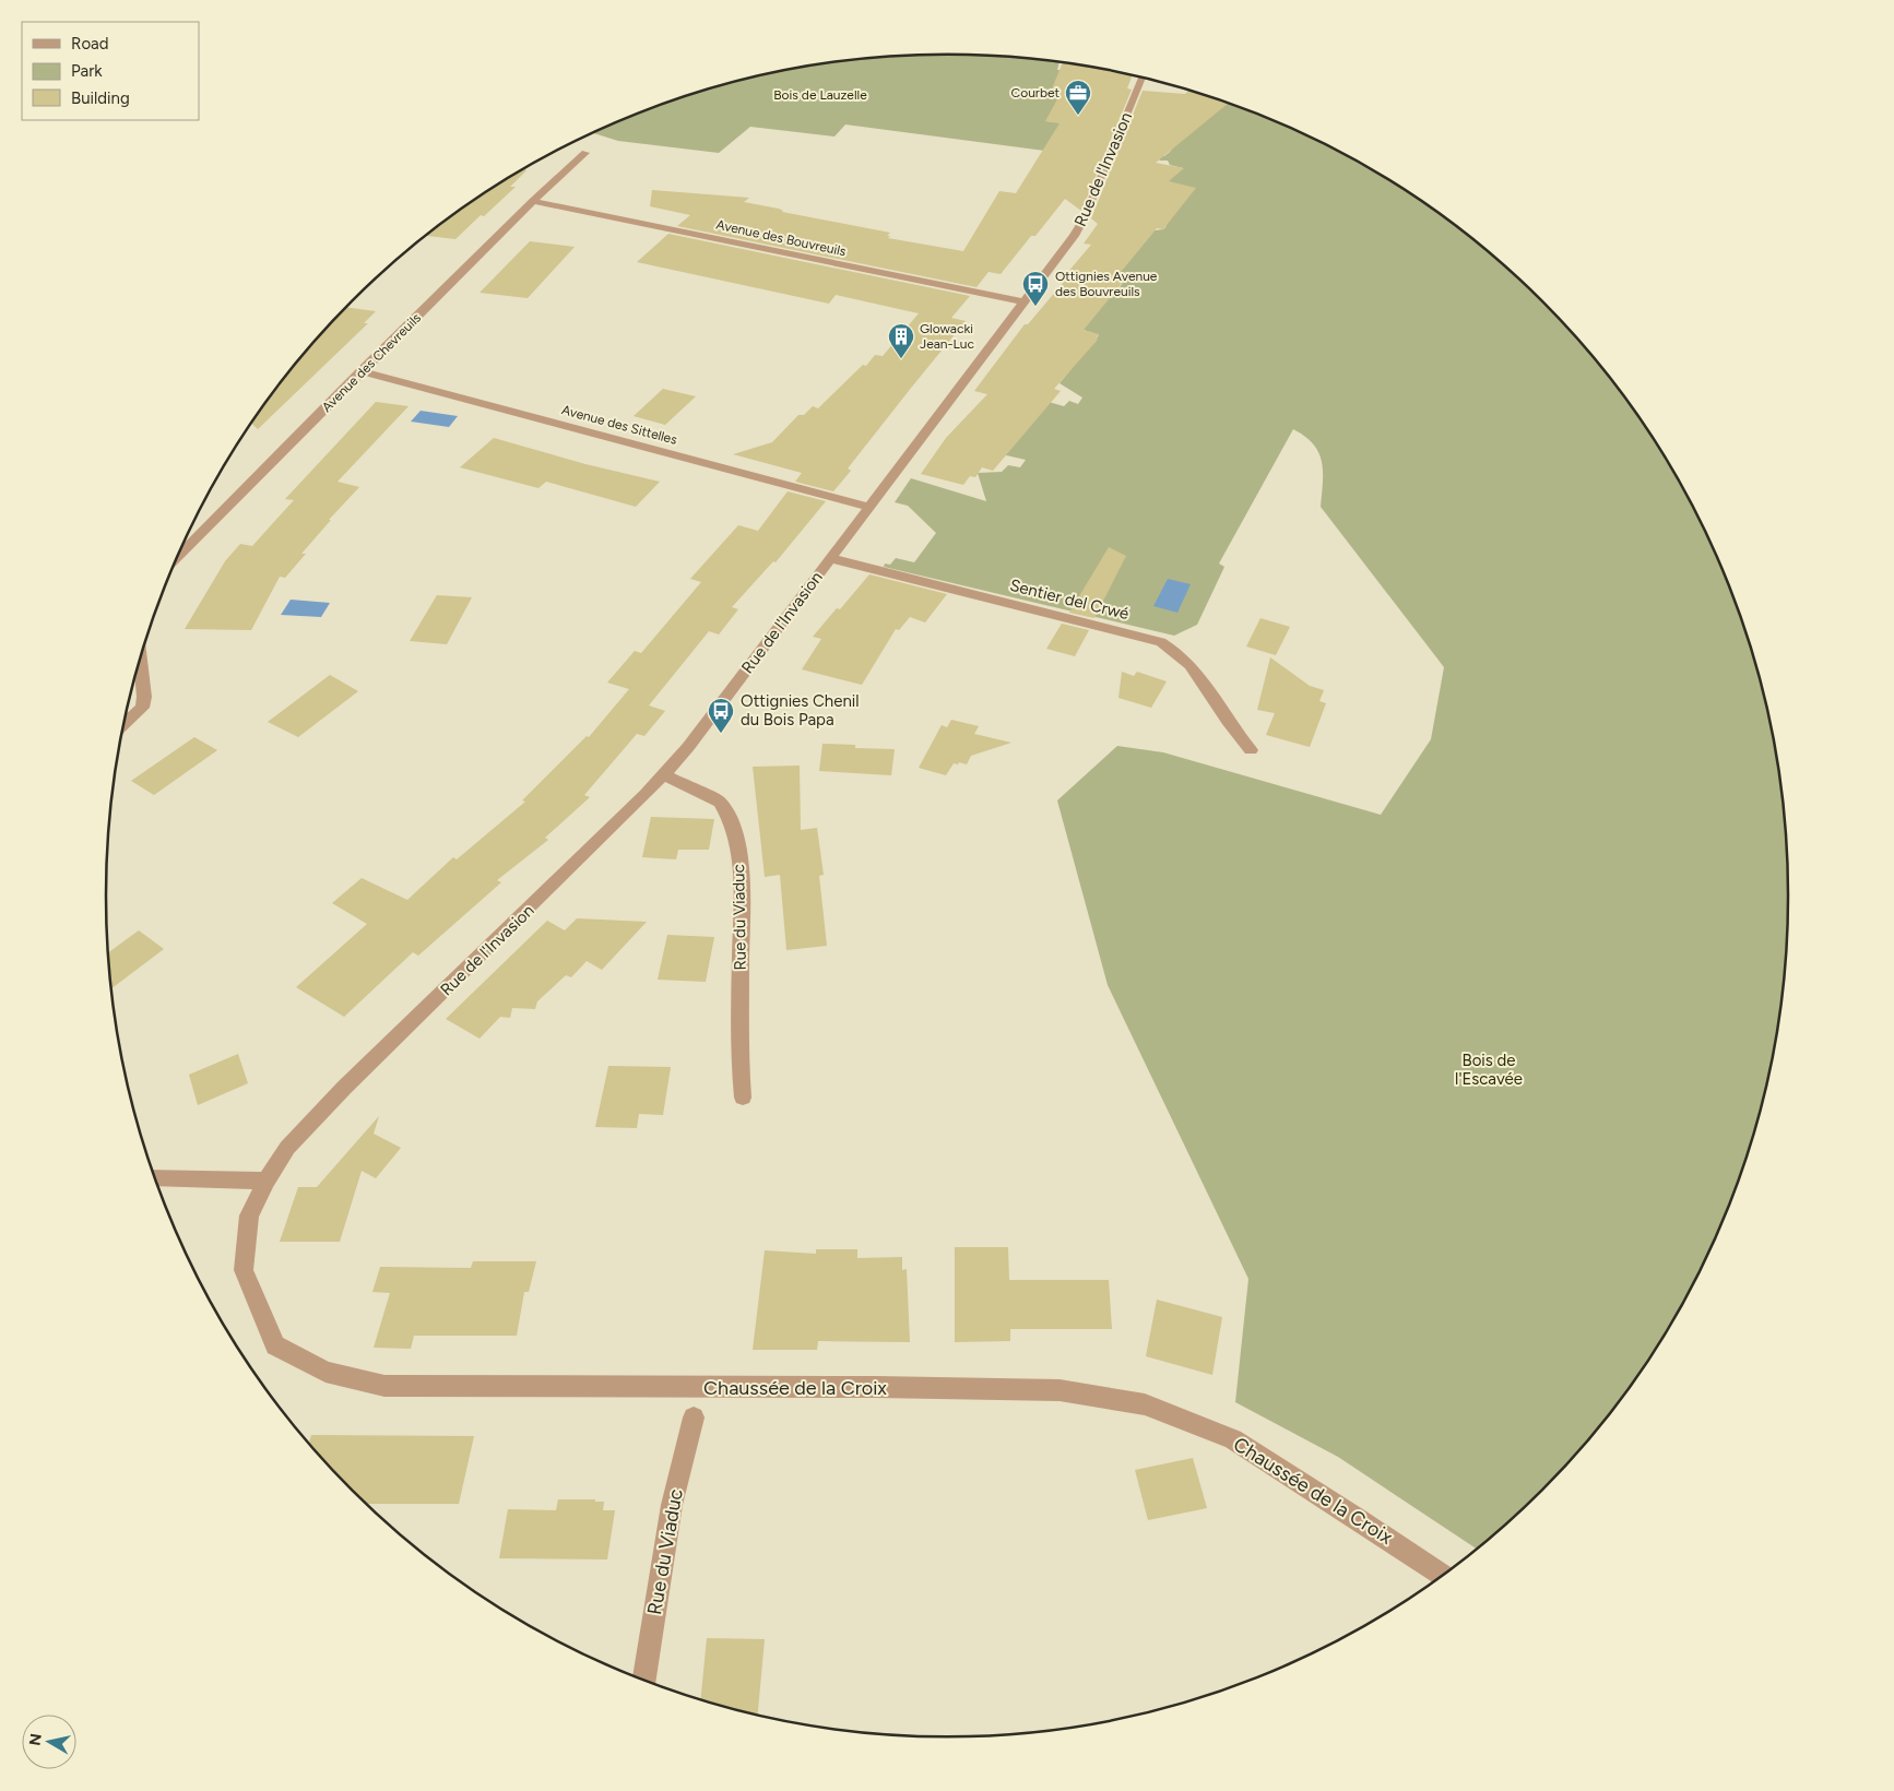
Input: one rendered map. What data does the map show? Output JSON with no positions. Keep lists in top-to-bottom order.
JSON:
{
  "streets": {
    "street": [
      "Rue de l'Invasion",
      "Avenue des Bouvreuils",
      "Avenue des Chevreuils",
      "Avenue des Sittelles",
      "Sentier del Crwé",
      "Rue du Viaduc",
      "Chaussée de la Croix"
    ]
  },
  "crossings": [
    ["Rue de l'Invasion", "Avenue des Bouvreuils"],
    ["Rue de l'Invasion", "Avenue des Sittelles"],
    ["Rue de l'Invasion", "Sentier del Crwé"],
    ["Rue de l'Invasion", "Rue du Viaduc"],
    ["Rue de l'Invasion", "Chaussée de la Croix"],
    ["Avenue des Bouvreuils", "Avenue des Chevreuils"],
    ["Avenue des Chevreuils", "Avenue des Sittelles"]
  ],
  "parks": ["Bois de Lauzelle", "Bois de l'Escavée"],
  "places": {
    "office": ["Courbet"],
    "bus stop": ["Ottignies Avenue des Bouvreuils", "Ottignies Chenil du Bois Papa"],
    "building": ["Glowacki Jean-Luc"]
  },
  "legend": ["Road", "Park", "Building"],
  "north": "left"
}
